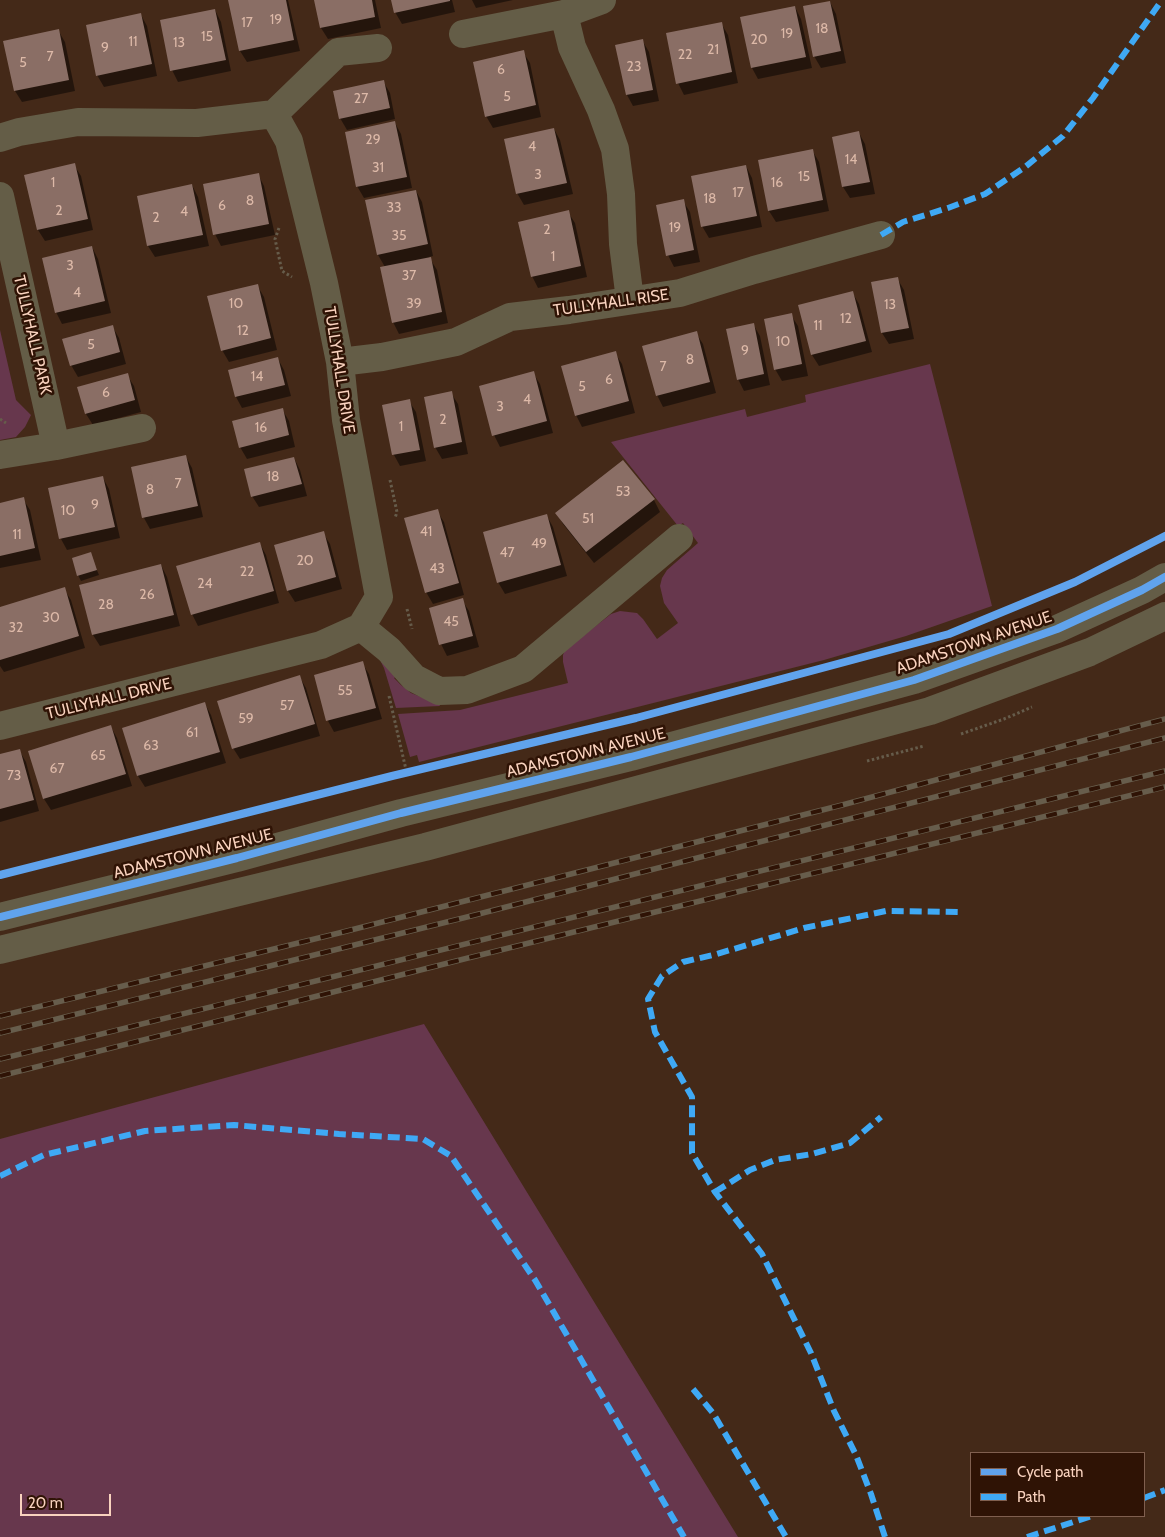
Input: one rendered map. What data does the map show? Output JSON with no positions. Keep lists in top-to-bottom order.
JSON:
{
  "streets": {
    "street": [
      "TULLYHALL RISE",
      "TULLYHALL PARK",
      "TULLYHALL DRIVE",
      "ADAMSTOWN AVENUE"
    ]
  },
  "crossings": [
    ["TULLYHALL RISE", "TULLYHALL DRIVE"]
  ],
  "house_numbers": [
    "19",
    "17",
    "18",
    "19",
    "15",
    "20",
    "11",
    "13",
    "9",
    "21",
    "22",
    "7",
    "5",
    "23",
    "6",
    "5",
    "27",
    "29",
    "4",
    "14",
    "31",
    "3",
    "15",
    "1",
    "16",
    "17",
    "18",
    "8",
    "6",
    "33",
    "2",
    "4",
    "2",
    "19",
    "2",
    "35",
    "1",
    "3",
    "37",
    "4",
    "10",
    "39",
    "13",
    "12",
    "11",
    "12",
    "10",
    "5",
    "9",
    "8",
    "7",
    "14",
    "6",
    "5",
    "6",
    "4",
    "3",
    "2",
    "1",
    "16",
    "18",
    "7",
    "8",
    "53",
    "9",
    "10",
    "51",
    "41",
    "11",
    "49",
    "47",
    "20",
    "43",
    "22",
    "24",
    "26",
    "28",
    "30",
    "45",
    "32",
    "55",
    "57",
    "59",
    "61",
    "63",
    "65",
    "67",
    "73"
  ],
  "legend": ["Cycle path", "Path"],
  "scale_bar": "20 m"
}
